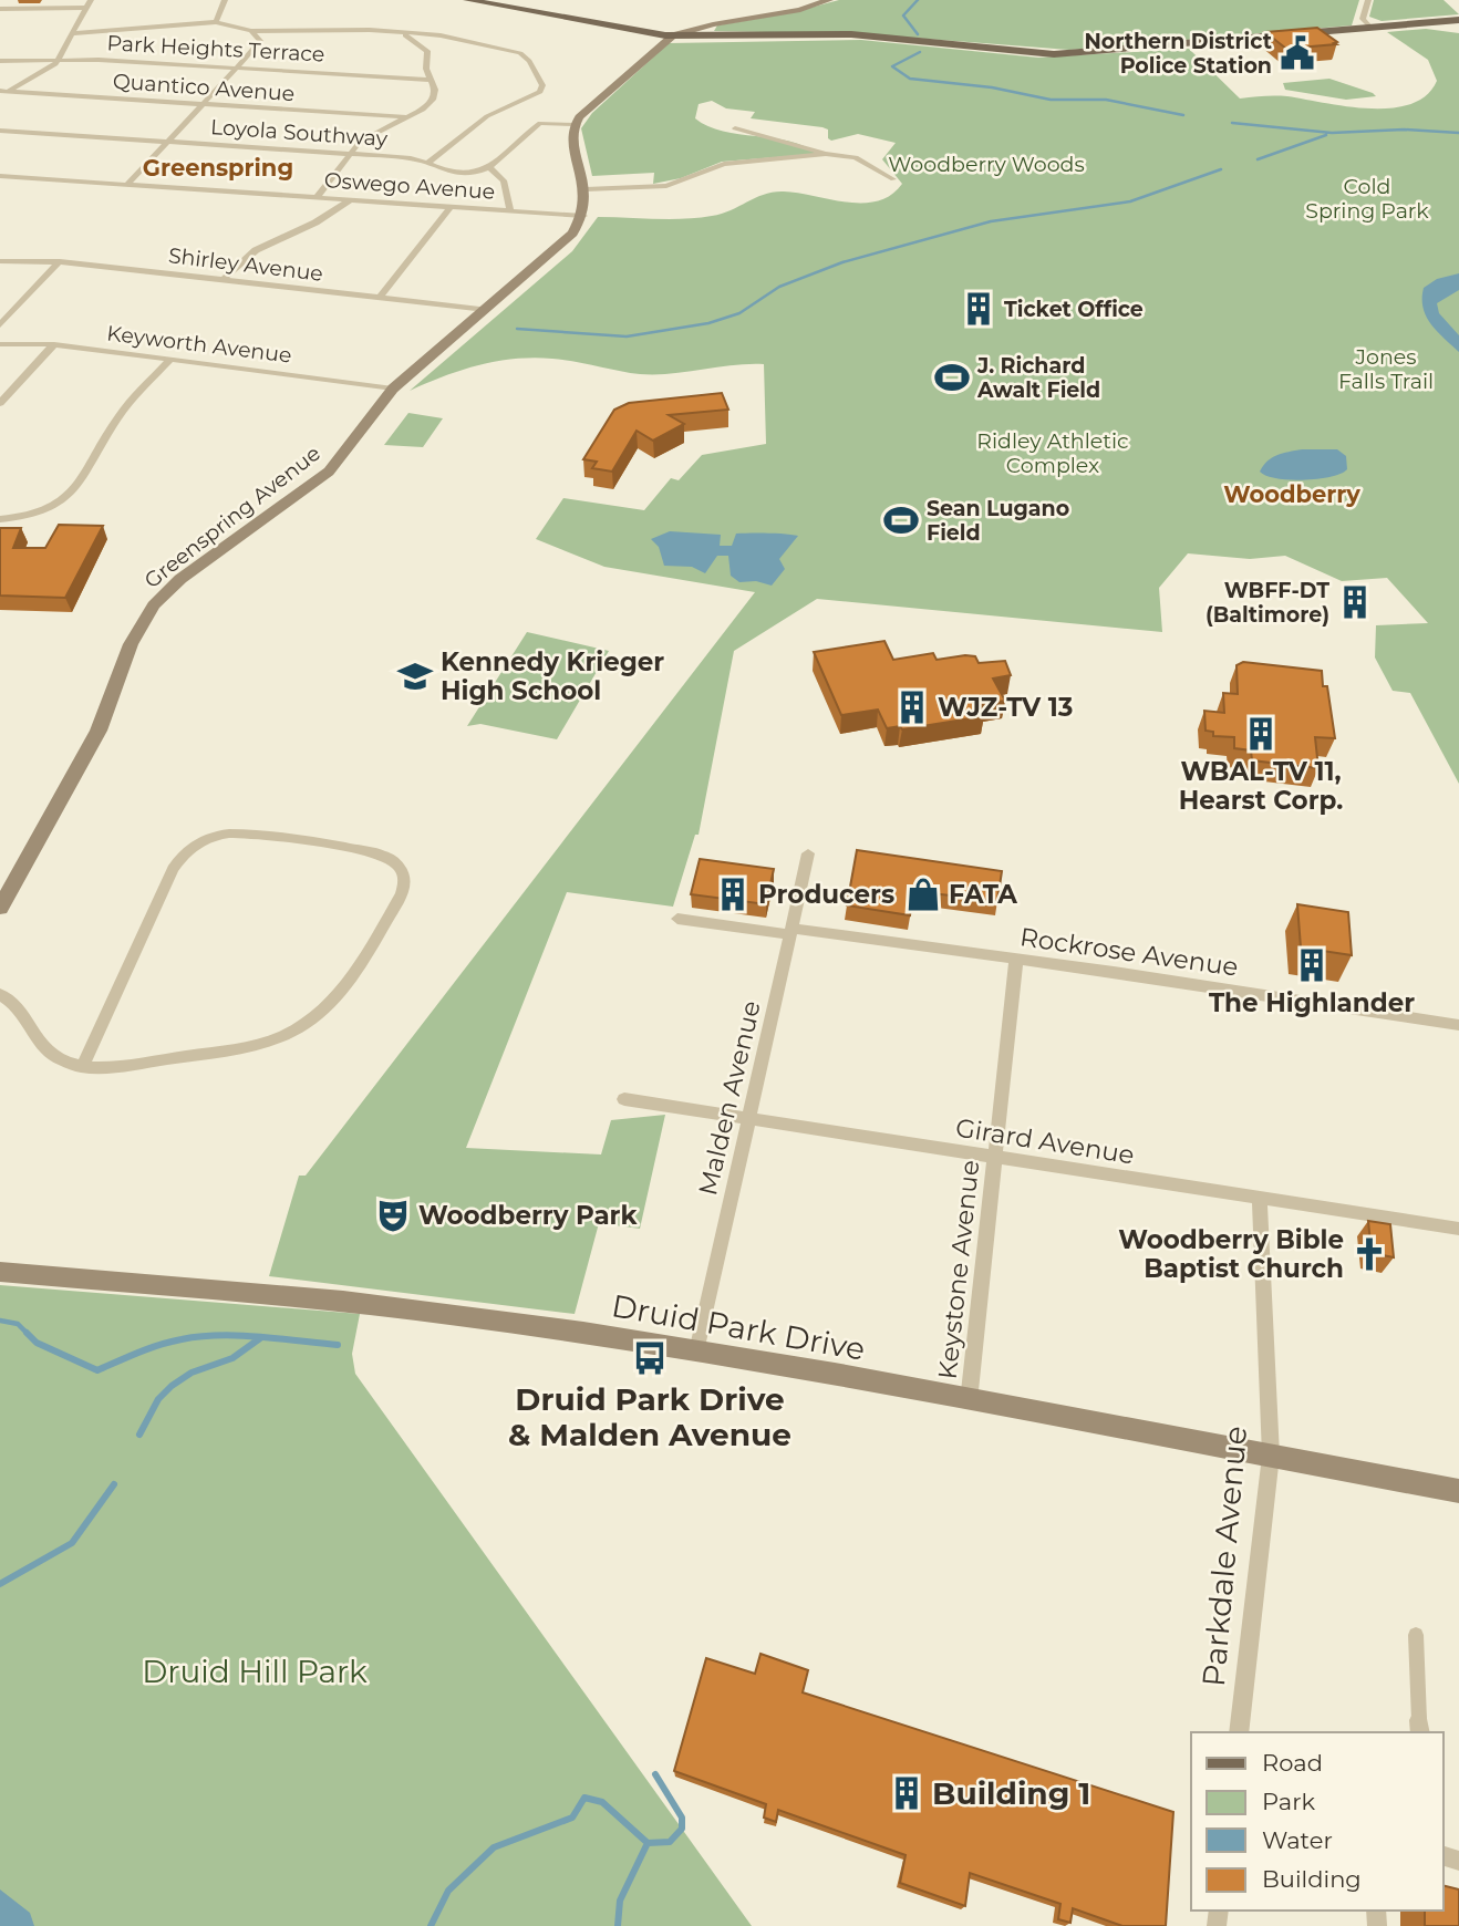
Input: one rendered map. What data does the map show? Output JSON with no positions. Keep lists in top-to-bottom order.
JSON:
{
  "streets": {
    "main road": ["Greenspring Avenue", "Druid Park Drive"],
    "street": [
      "Park Heights Terrace",
      "Quantico Avenue",
      "Loyola Southway",
      "Oswego Avenue",
      "Shirley Avenue",
      "Keyworth Avenue",
      "Rockrose Avenue",
      "Malden Avenue",
      "Girard Avenue",
      "Keystone Avenue",
      "Parkdale Avenue"
    ]
  },
  "crossings": [
    ["Oswego Avenue", "Greenspring Avenue"],
    ["Shirley Avenue", "Greenspring Avenue"],
    ["Keyworth Avenue", "Greenspring Avenue"],
    ["Rockrose Avenue", "Malden Avenue"],
    ["Rockrose Avenue", "Keystone Avenue"],
    ["Malden Avenue", "Girard Avenue"],
    ["Malden Avenue", "Druid Park Drive"],
    ["Girard Avenue", "Keystone Avenue"],
    ["Girard Avenue", "Parkdale Avenue"],
    ["Keystone Avenue", "Druid Park Drive"],
    ["Druid Park Drive", "Parkdale Avenue"]
  ],
  "districts": ["Greenspring", "Woodberry"],
  "parks": [
    "Woodberry Woods",
    "Cold Spring Park",
    "Jones Falls Trail",
    "Ridley Athletic Complex",
    "Druid Hill Park"
  ],
  "places": {
    "public building": ["Northern District Police Station"],
    "building": [
      "Ticket Office",
      "WBFF-DT (Baltimore)",
      "WJZ-TV 13",
      "WBAL-TV 11, Hearst Corp.",
      "Producers",
      "The Highlander",
      "Building 1"
    ],
    "sports": ["J. Richard Awalt Field", "Sean Lugano Field"],
    "school or university": ["Kennedy Krieger High School"],
    "shop": ["FATA"],
    "theatre": ["Woodberry Park"],
    "church": ["Woodberry Bible Baptist Church"],
    "bus stop": ["Druid Park Drive & Malden Avenue"]
  },
  "legend": [
    "Road",
    "Park",
    "Water",
    "Building"
  ]
}
